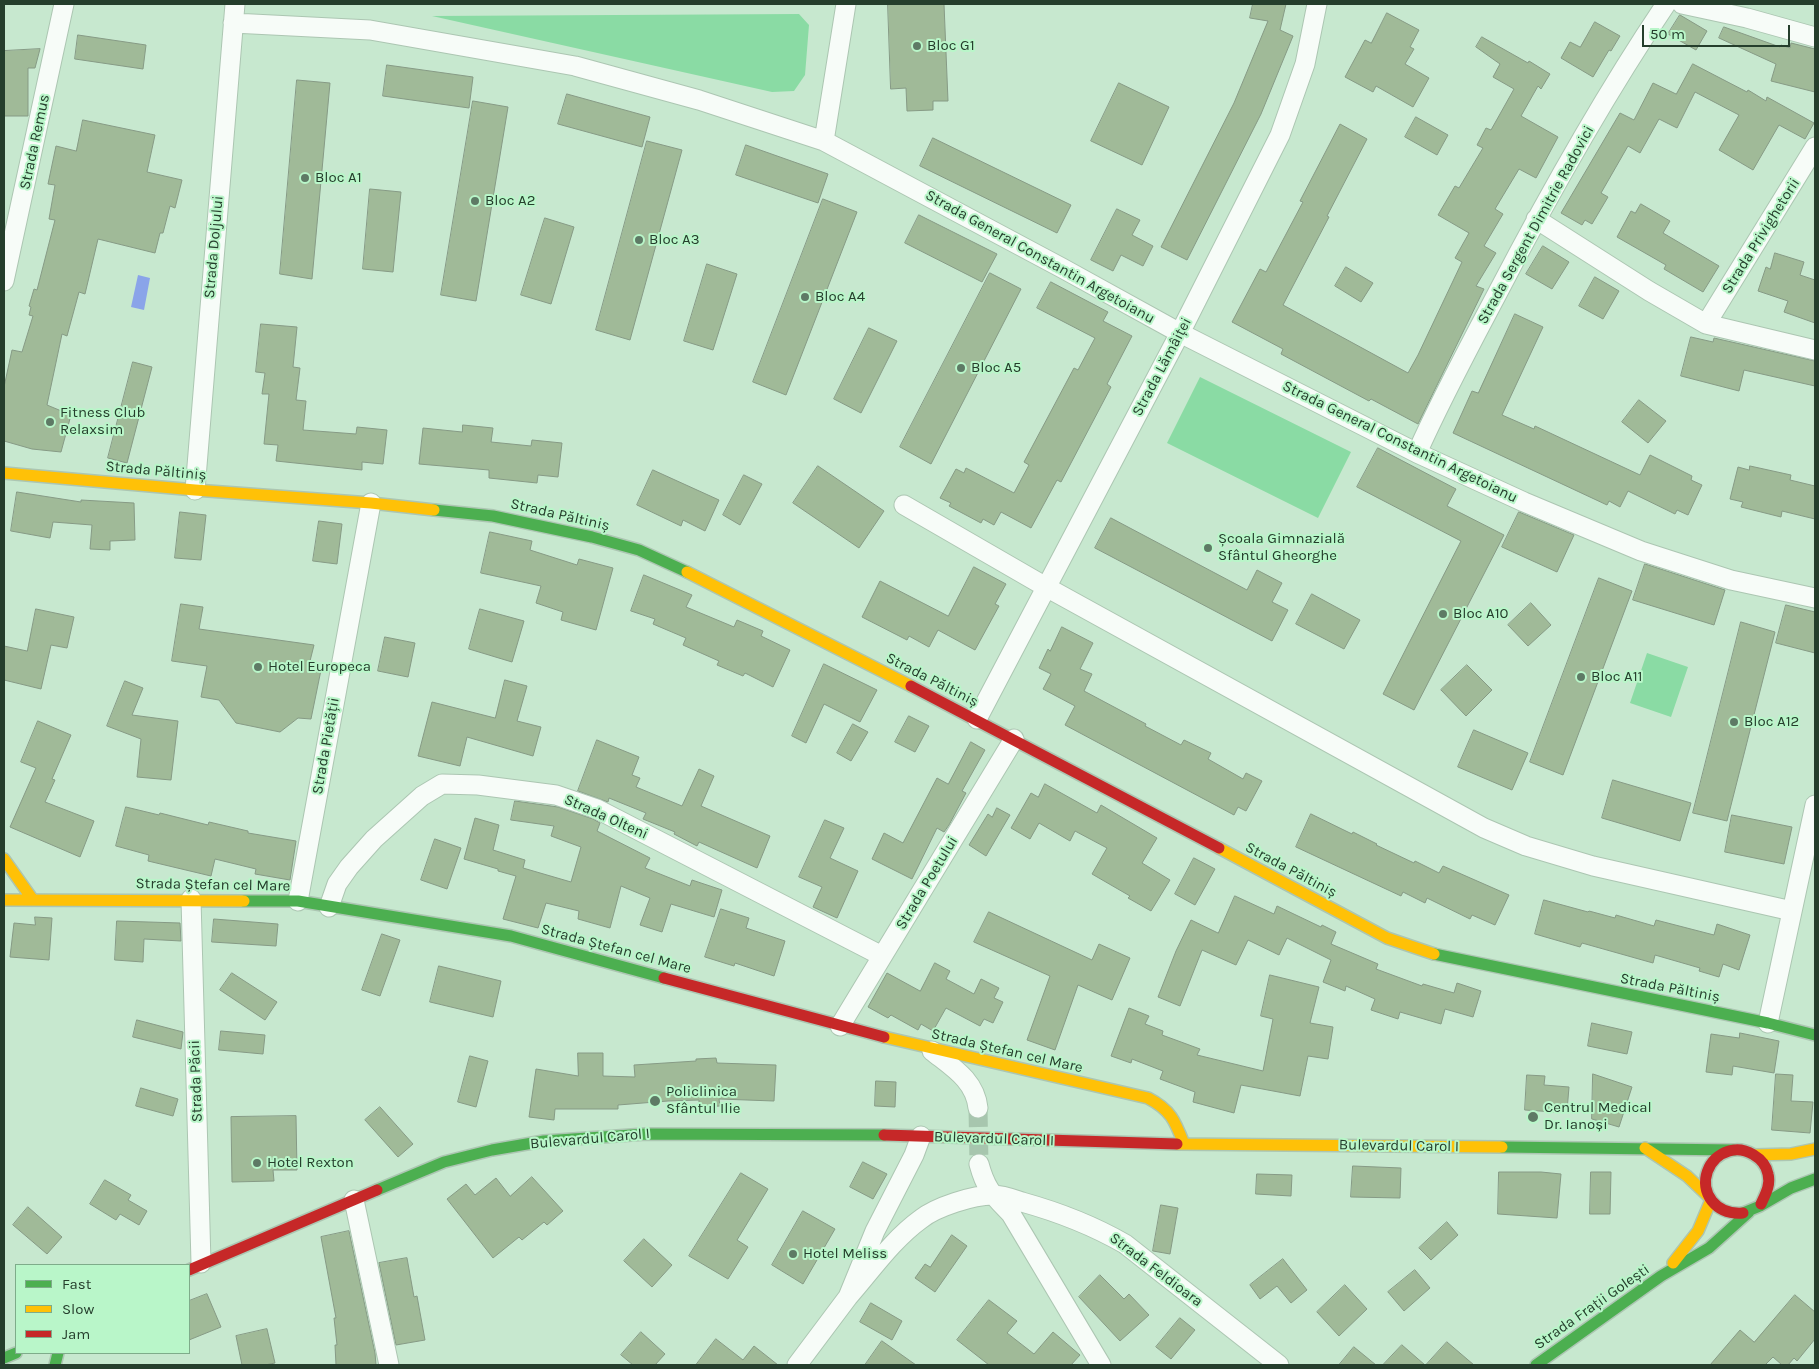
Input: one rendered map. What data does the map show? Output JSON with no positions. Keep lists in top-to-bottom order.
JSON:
{
  "streets": {
    "street": [
      "Strada Remus",
      "Strada Sergent Dimitrie Radovici",
      "Strada Privighetorii",
      "Strada Doljului",
      "Strada General Constantin Argetoianu",
      "Strada Lămâiței",
      "Strada Păltiniș",
      "Strada Pietății",
      "Strada Olteni",
      "Strada Poetului",
      "Strada Ștefan cel Mare",
      "Strada Păcii",
      "Bulevardul Carol I",
      "Strada Feldioara",
      "Strada Frații Golești"
    ]
  },
  "crossings": [
    ["Strada Sergent Dimitrie Radovici", "Strada General Constantin Argetoianu"],
    ["Strada Doljului", "Strada General Constantin Argetoianu"],
    ["Strada Doljului", "Strada Păltiniș"],
    ["Strada General Constantin Argetoianu", "Strada Lămâiței"],
    ["Strada Lămâiței", "Strada Păltiniș"],
    ["Strada Păltiniș", "Strada Pietății"],
    ["Strada Păltiniș", "Strada Poetului"],
    ["Strada Pietății", "Strada Ștefan cel Mare"],
    ["Strada Olteni", "Strada Poetului"],
    ["Strada Olteni", "Strada Ștefan cel Mare"],
    ["Strada Poetului", "Strada Ștefan cel Mare"],
    ["Strada Ștefan cel Mare", "Strada Păcii"],
    ["Strada Ștefan cel Mare", "Bulevardul Carol I"],
    ["Strada Păcii", "Bulevardul Carol I"],
    ["Bulevardul Carol I", "Strada Feldioara"],
    ["Bulevardul Carol I", "Strada Frații Golești"]
  ],
  "places": [
    "Bloc G1",
    "Bloc A1",
    "Bloc A2",
    "Bloc A3",
    "Bloc A4",
    "Bloc A5",
    "Fitness Club Relaxsim",
    "Școala Gimnazială Sfântul Gheorghe",
    "Bloc A10",
    "Hotel Europeca",
    "Bloc A11",
    "Bloc A12",
    "Policlinica Sfântul Ilie",
    "Centrul Medical Dr. Ianoși",
    "Hotel Rexton",
    "Hotel Meliss"
  ],
  "legend": ["Fast", "Slow", "Jam"],
  "scale_bar": "50 m"
}
